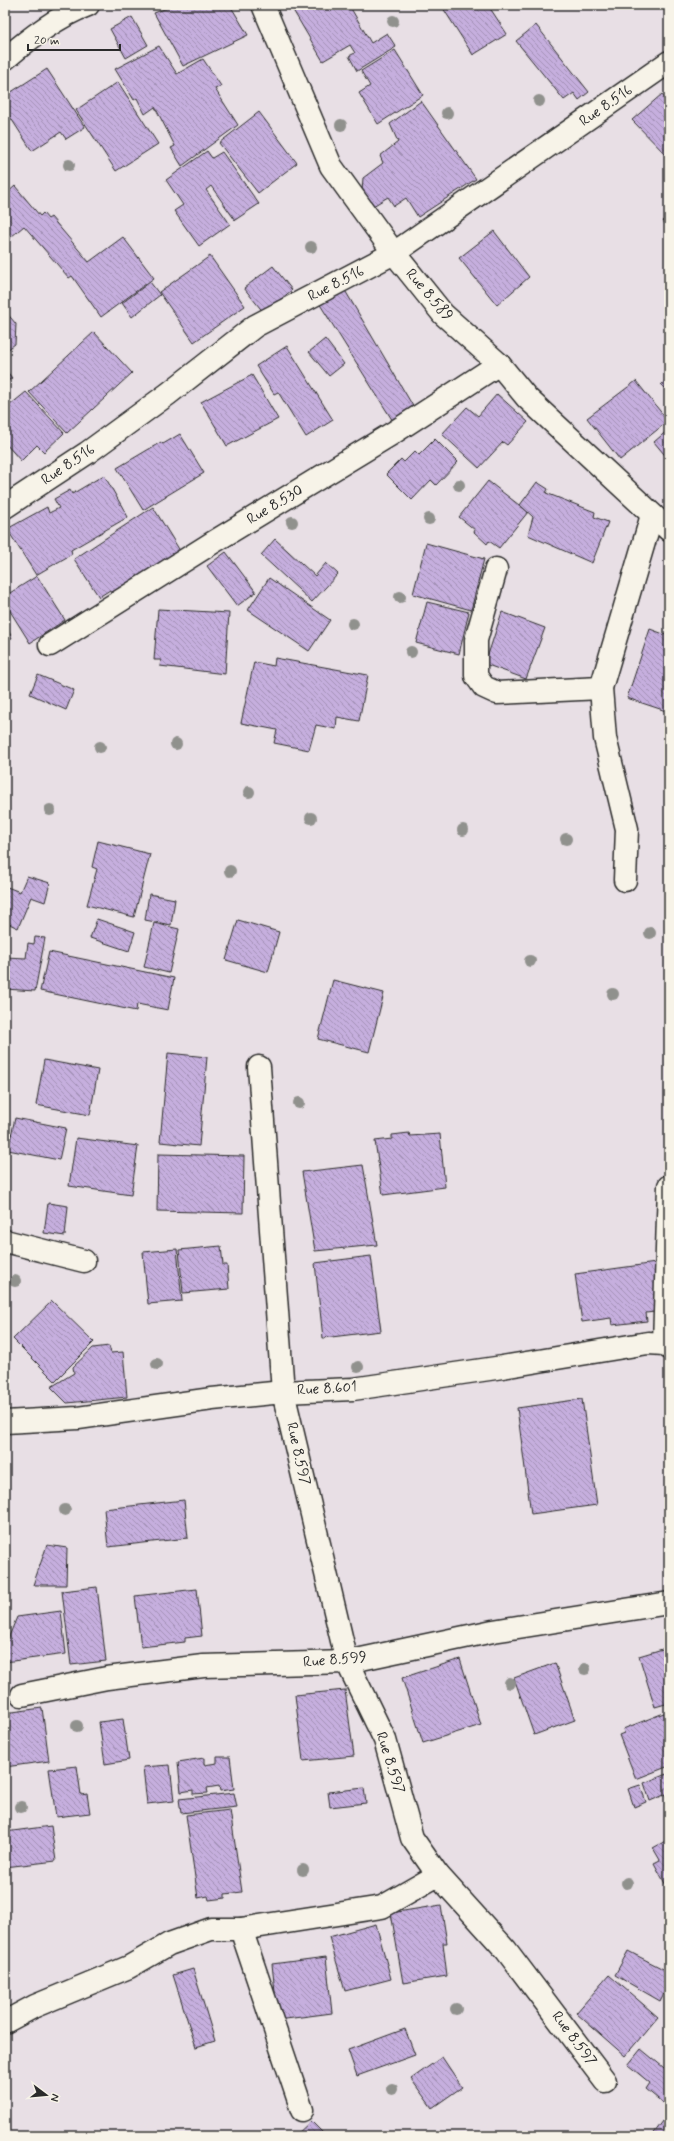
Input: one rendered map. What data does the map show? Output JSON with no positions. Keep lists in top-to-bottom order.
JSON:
{
  "streets": {
    "street": [
      "Rue 8.516",
      "Rue 8.589",
      "Rue 8.530",
      "Rue 8.601",
      "Rue 8.597",
      "Rue 8.599"
    ]
  },
  "crossings": [
    ["Rue 8.516", "Rue 8.589"],
    ["Rue 8.589", "Rue 8.530"],
    ["Rue 8.601", "Rue 8.597"],
    ["Rue 8.597", "Rue 8.599"]
  ],
  "scale_bar": "20 m",
  "north": "right"
}
